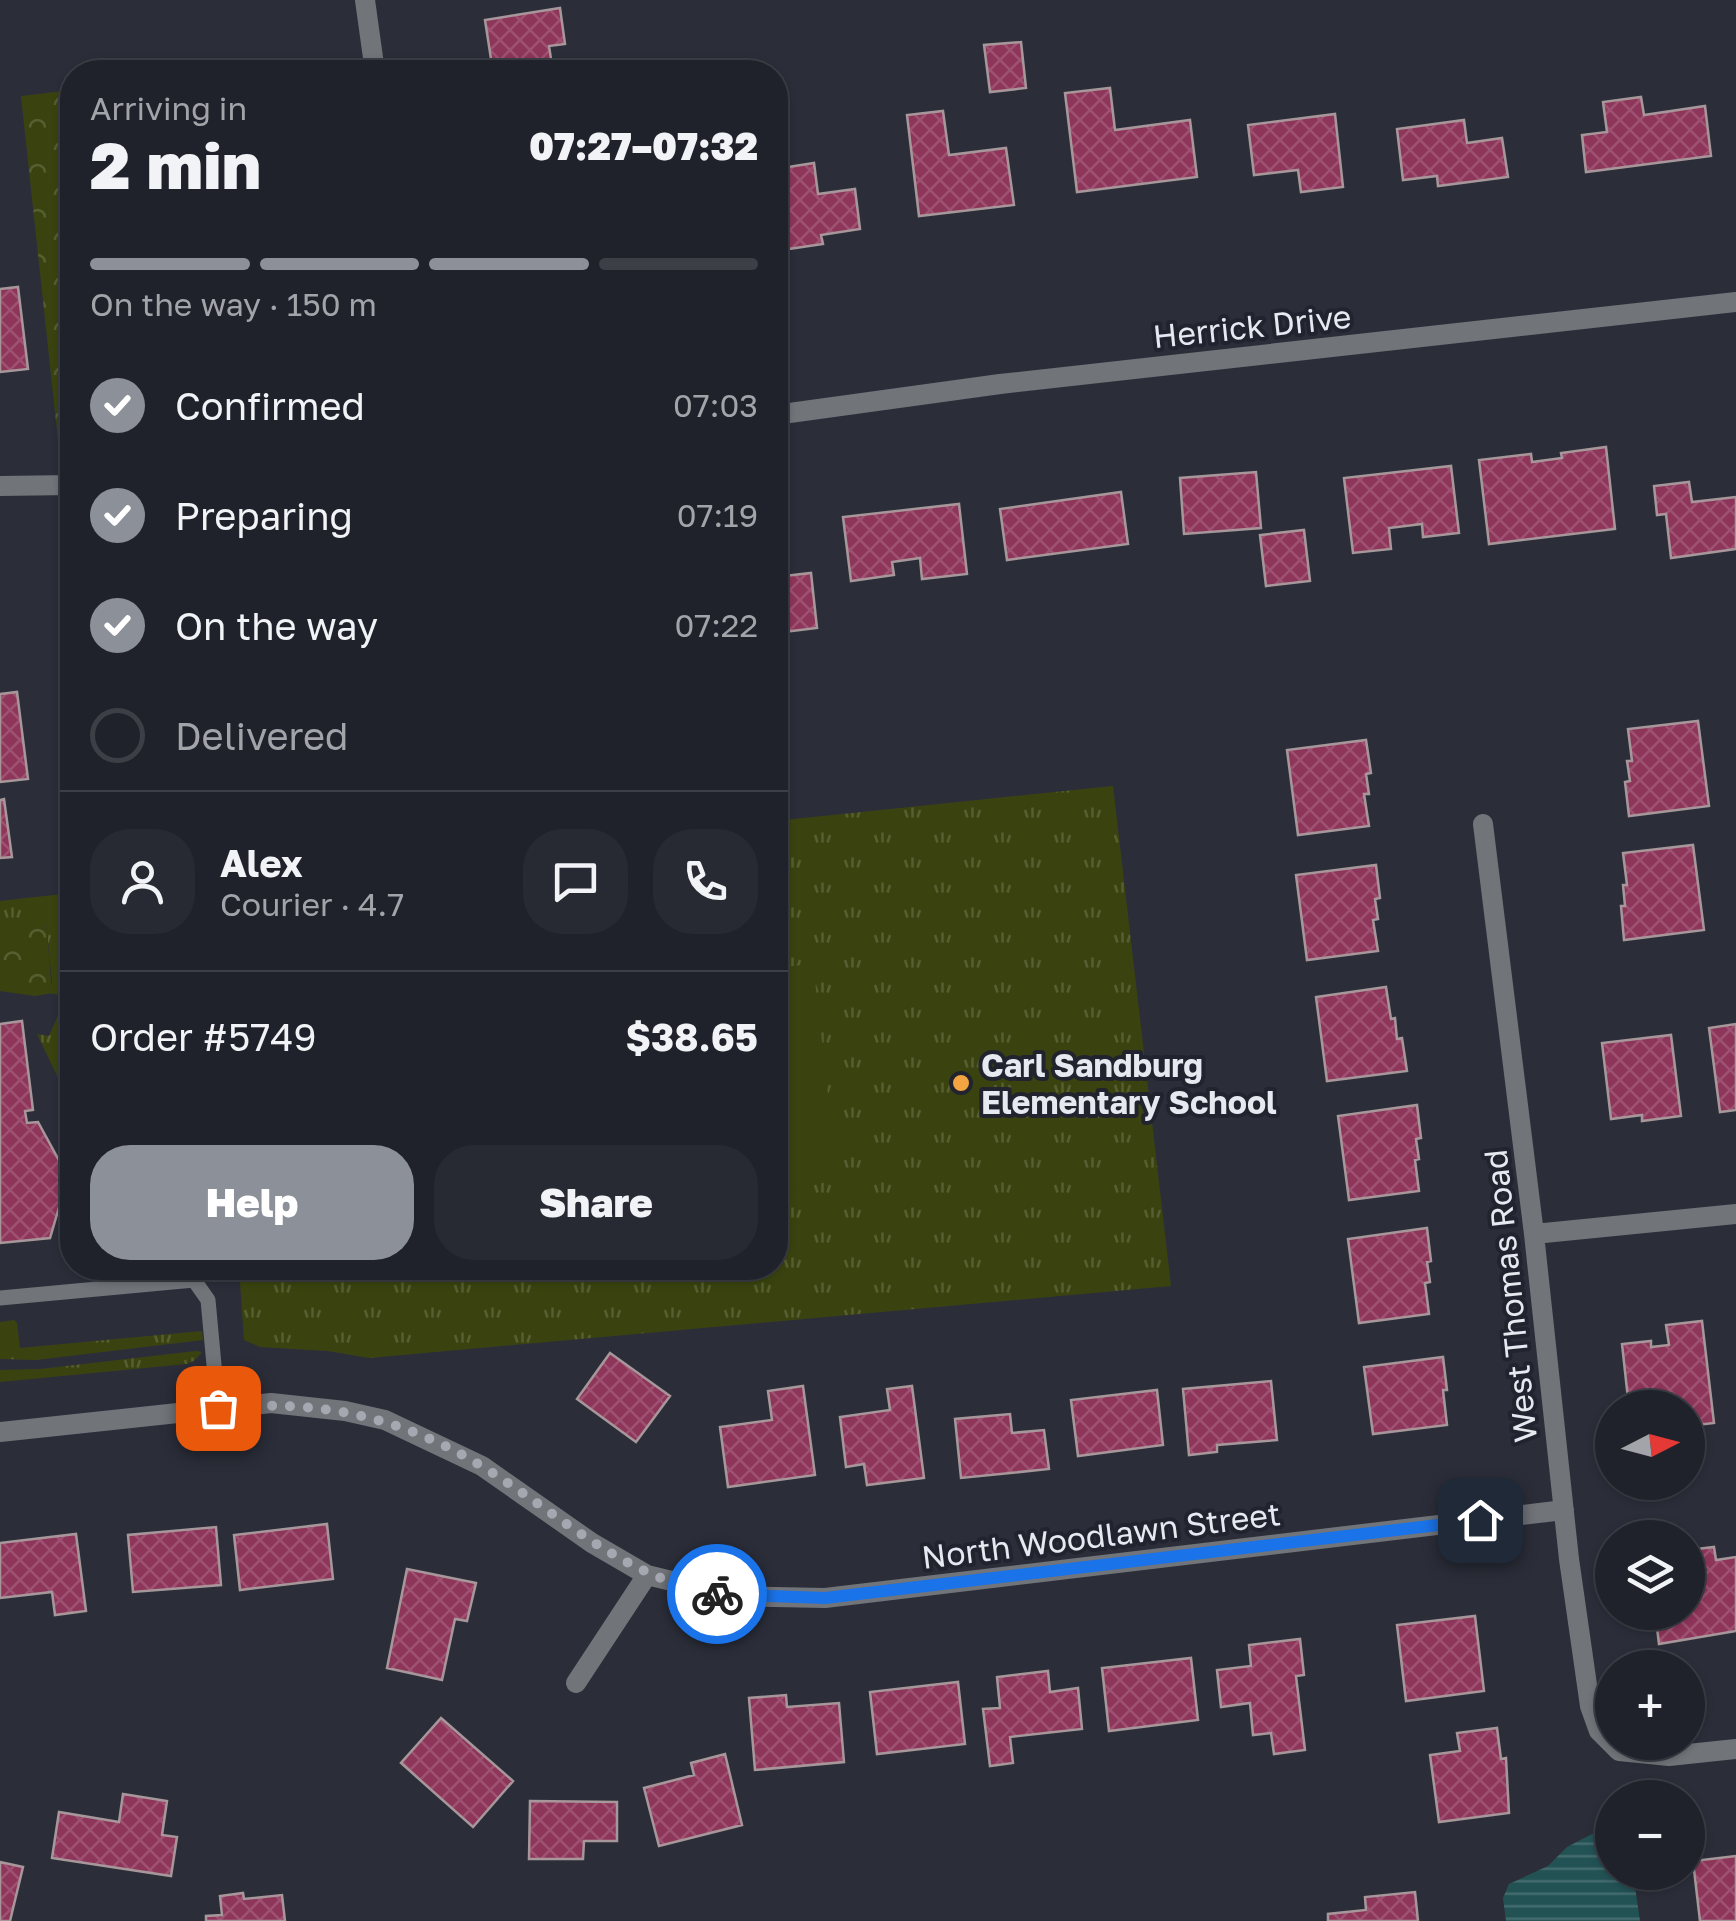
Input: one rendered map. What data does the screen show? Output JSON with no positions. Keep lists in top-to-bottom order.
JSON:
{
  "streets": {
    "street": ["Herrick Drive", "West Thomas Road", "North Woodlawn Street"]
  },
  "crossings": [
    ["West Thomas Road", "North Woodlawn Street"]
  ],
  "places": ["Carl Sandburg Elementary School"],
  "north": "right",
  "page": {
    "heading": ["2 min", "Arriving in", "07:27–07:32"],
    "panel": [
      "Alex",
      "Courier · 4.7",
      "Order #5749",
      "$38.65"
    ],
    "bar": "On the way · 150 m",
    "list": [
      ["Confirmed", "07:03"],
      ["Preparing", "07:19"],
      ["On the way", "07:22"],
      "Delivered"
    ],
    "buttons": ["Help", "Share"],
    "map_buttons": ["+", "−"]
  }
}
